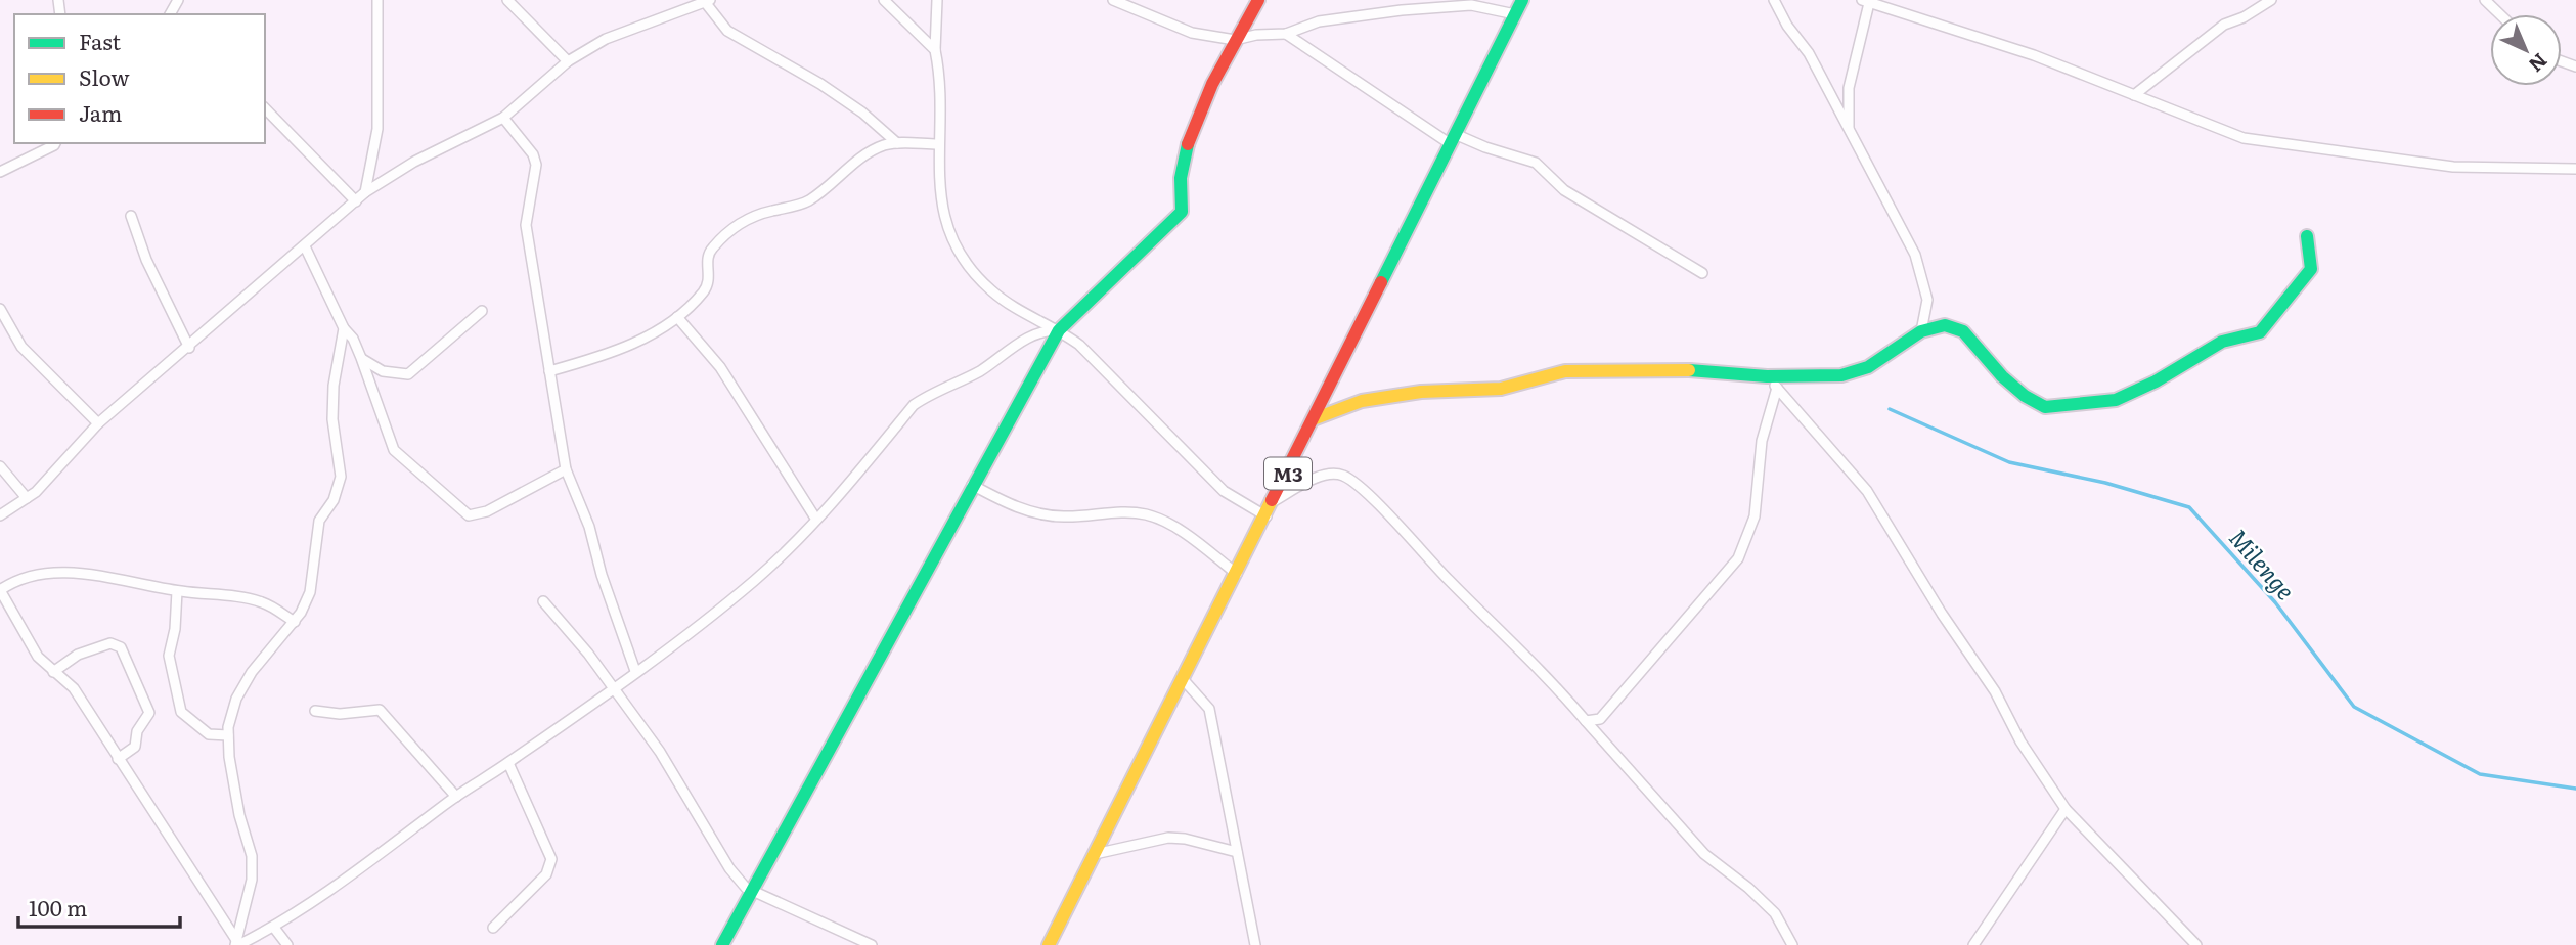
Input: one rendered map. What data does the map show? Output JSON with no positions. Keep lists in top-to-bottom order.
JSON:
{
  "streets": {
    "street": ["M3"]
  },
  "water": ["Milenge"],
  "legend": ["Fast", "Slow", "Jam"],
  "scale_bar": "100 m",
  "north": "bottom right"
}
